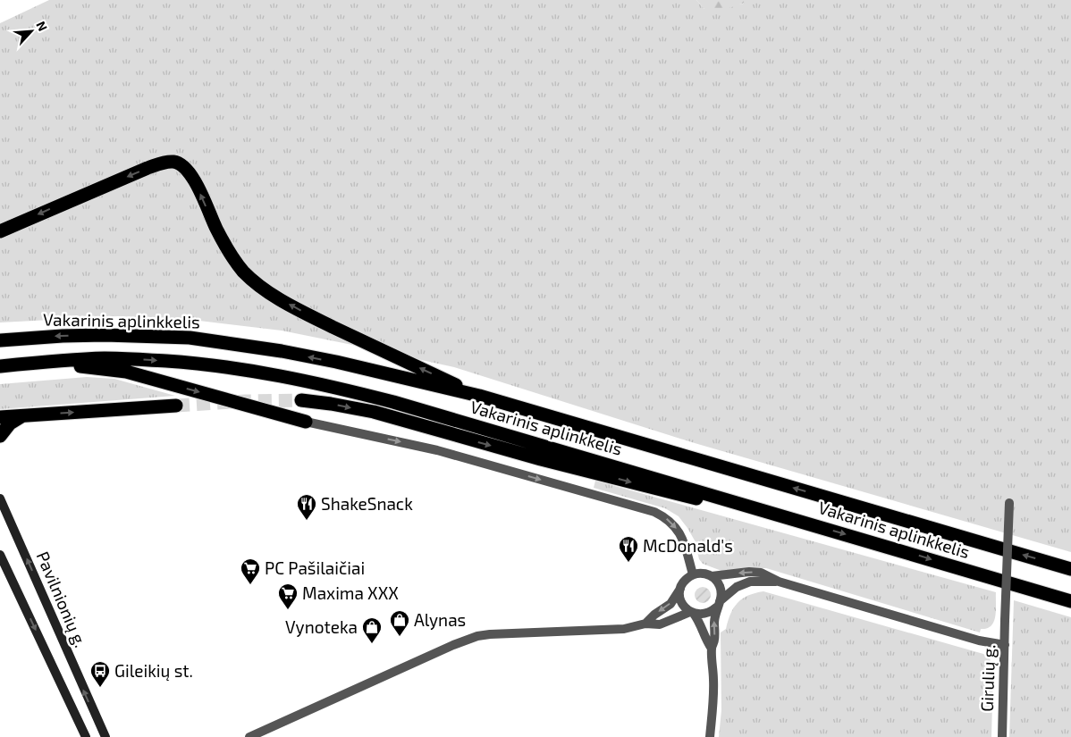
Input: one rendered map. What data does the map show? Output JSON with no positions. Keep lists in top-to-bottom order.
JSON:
{
  "streets": {
    "highway": ["Vakarinis aplinkkelis"],
    "street": ["Pavilnionių g.", "Girulių g."]
  },
  "places": {
    "restaurant": ["ShakeSnack", "McDonald's"],
    "supermarket": ["PC Pašilaičiai", "Maxima XXX"],
    "shop": ["Alynas", "Vynoteka"],
    "bus stop": ["Gileikių st."]
  },
  "north": "top right"
}
